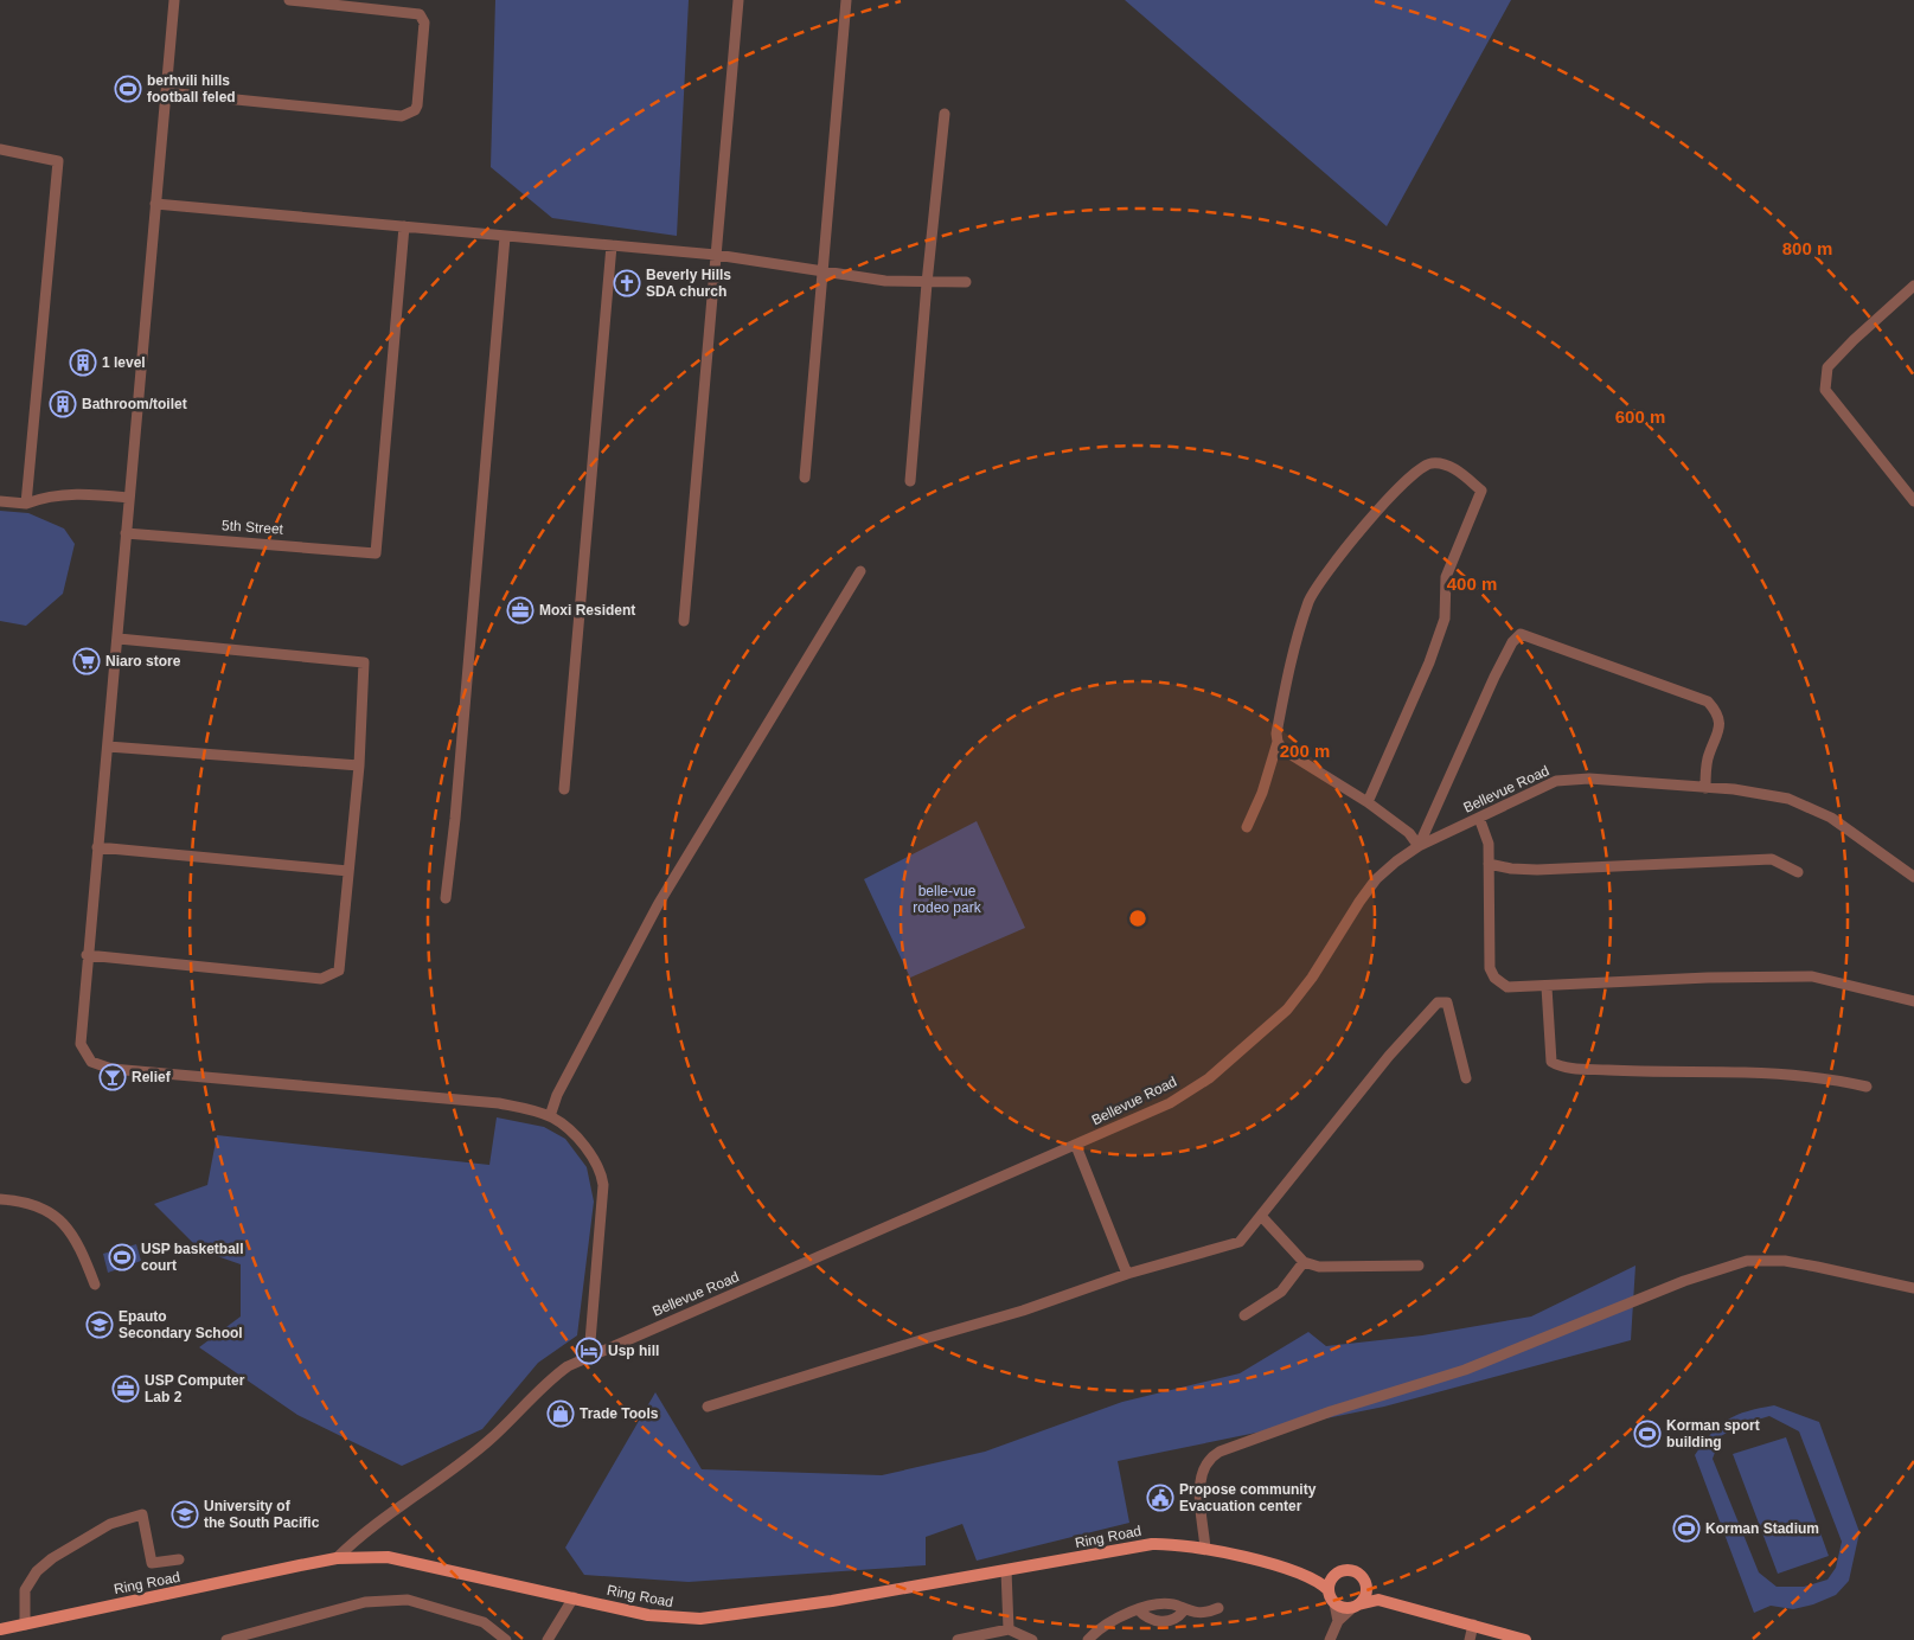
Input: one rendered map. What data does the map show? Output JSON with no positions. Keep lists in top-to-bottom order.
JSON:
{
  "streets": {
    "main road": ["Ring Road"],
    "street": ["5th Street", "Bellevue Road"]
  },
  "crossings": [
    ["Bellevue Road", "Ring Road"]
  ],
  "parks": ["belle-vue rodeo park"],
  "places": {
    "sports": [
      "berhvili hills football feled",
      "USP basketball court",
      "Korman sport building",
      "Korman Stadium"
    ],
    "church": ["Beverly Hills SDA church"],
    "building": ["1 level", "Bathroom/toilet"],
    "office": ["Moxi Resident", "USP Computer Lab 2"],
    "supermarket": ["Niaro store"],
    "bar": ["Relief"],
    "school or university": ["Epauto Secondary School", "University of the South Pacific"],
    "hotel": ["Usp hill"],
    "shop": ["Trade Tools"],
    "public building": ["Propose community Evacuation center"]
  },
  "rings": [
    "800 m",
    "600 m",
    "400 m",
    "200 m"
  ]
}
